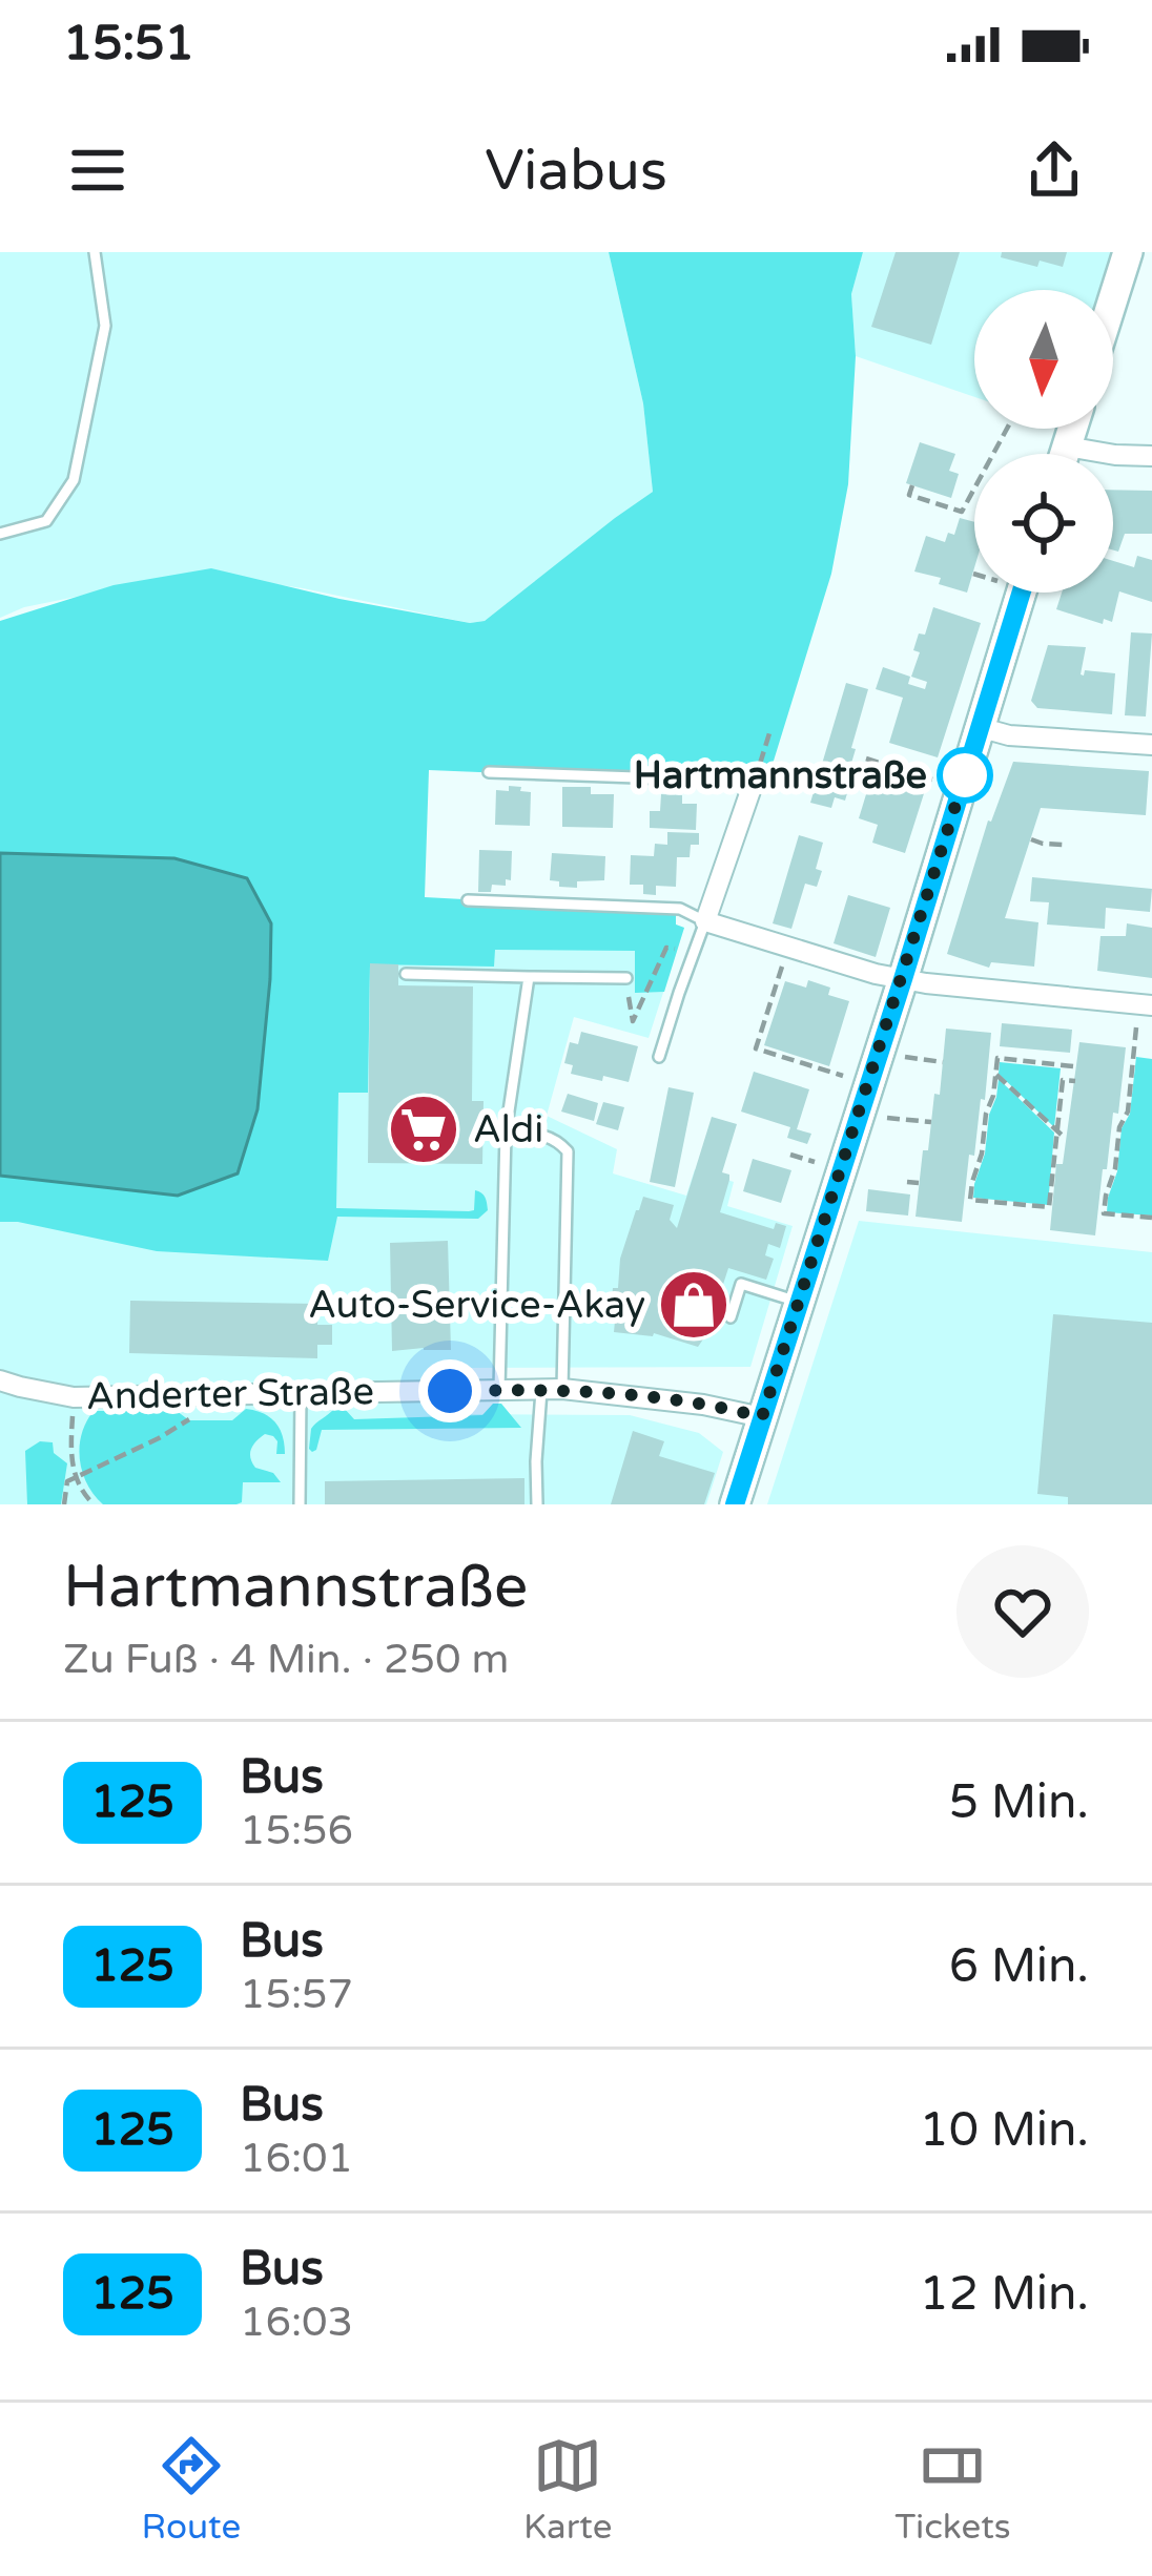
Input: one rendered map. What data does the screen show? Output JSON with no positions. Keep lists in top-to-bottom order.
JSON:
{
  "streets": {
    "street": ["Anderter Straße"]
  },
  "places": {
    "other": ["Hartmannstraße"],
    "supermarket": ["Aldi"],
    "shop": ["Auto-Service-Akay"]
  },
  "lines": ["bus line 125"],
  "north": "bottom",
  "page": {
    "status": "15:51",
    "header": "Viabus",
    "heading": ["Hartmannstraße", "Zu Fuß · 4 Min. · 250 m"],
    "list": [
      {
        "mark": "125",
        "name": "Bus",
        "note": "15:56",
        "value": "5 Min."
      },
      {
        "mark": "125",
        "name": "Bus",
        "note": "15:57",
        "value": "6 Min."
      },
      {
        "mark": "125",
        "name": "Bus",
        "note": "16:01",
        "value": "10 Min."
      },
      {
        "mark": "125",
        "name": "Bus",
        "note": "16:03",
        "value": "12 Min."
      }
    ],
    "tabs": ["Route", "Karte", "Tickets"]
  }
}
